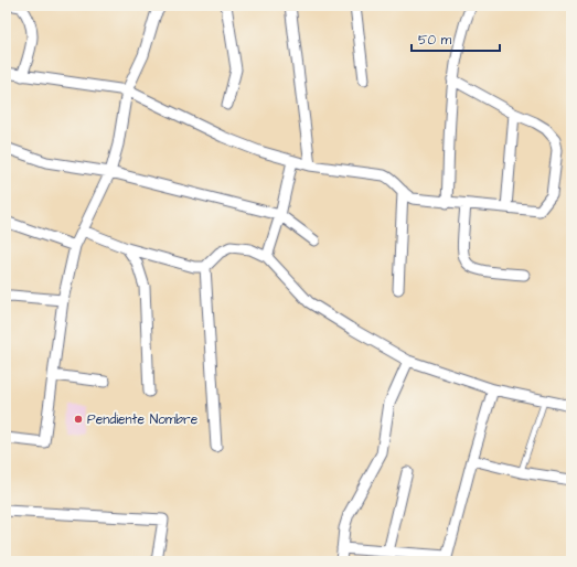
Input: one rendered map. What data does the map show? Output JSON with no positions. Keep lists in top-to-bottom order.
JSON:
{
  "places": ["Pendiente Nombre"],
  "scale_bar": "50 m"
}
